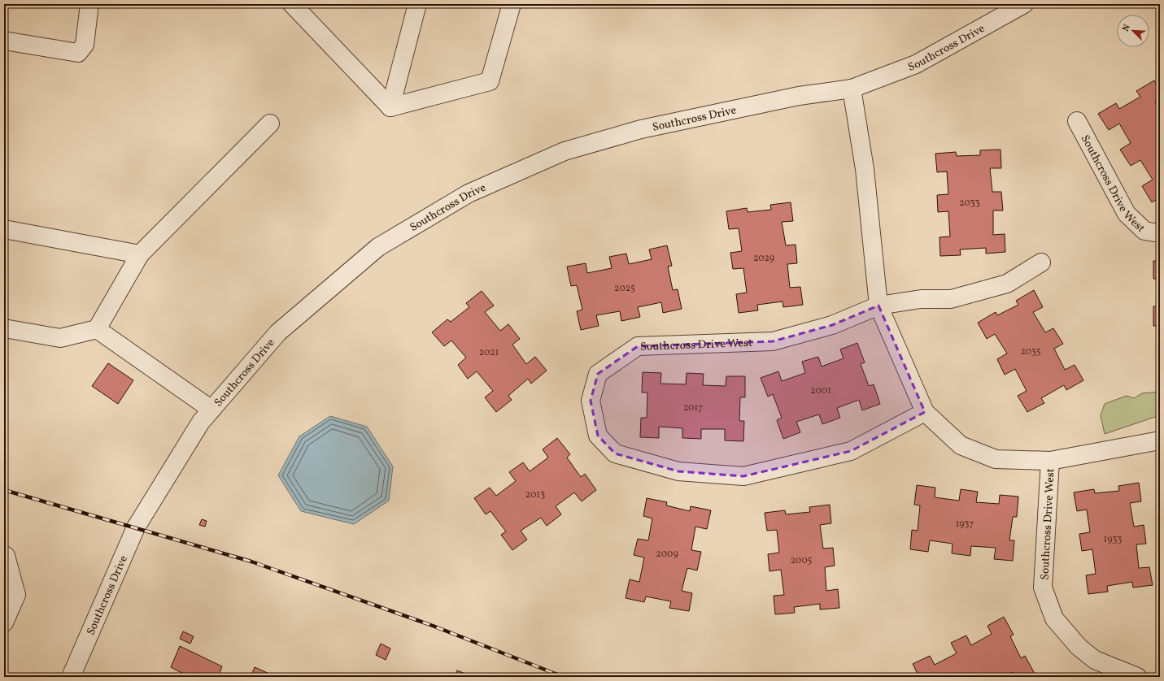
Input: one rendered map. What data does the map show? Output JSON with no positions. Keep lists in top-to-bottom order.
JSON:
{
  "streets": {
    "street": ["Southcross Drive", "Southcross Drive West"]
  },
  "crossings": [
    ["Southcross Drive", "Southcross Drive West"]
  ],
  "house_numbers": [
    "2033",
    "2029",
    "2025",
    "2035",
    "2021",
    "2001",
    "2017",
    "2013",
    "1937",
    "1933",
    "2009",
    "2005"
  ],
  "north": "top left"
}
